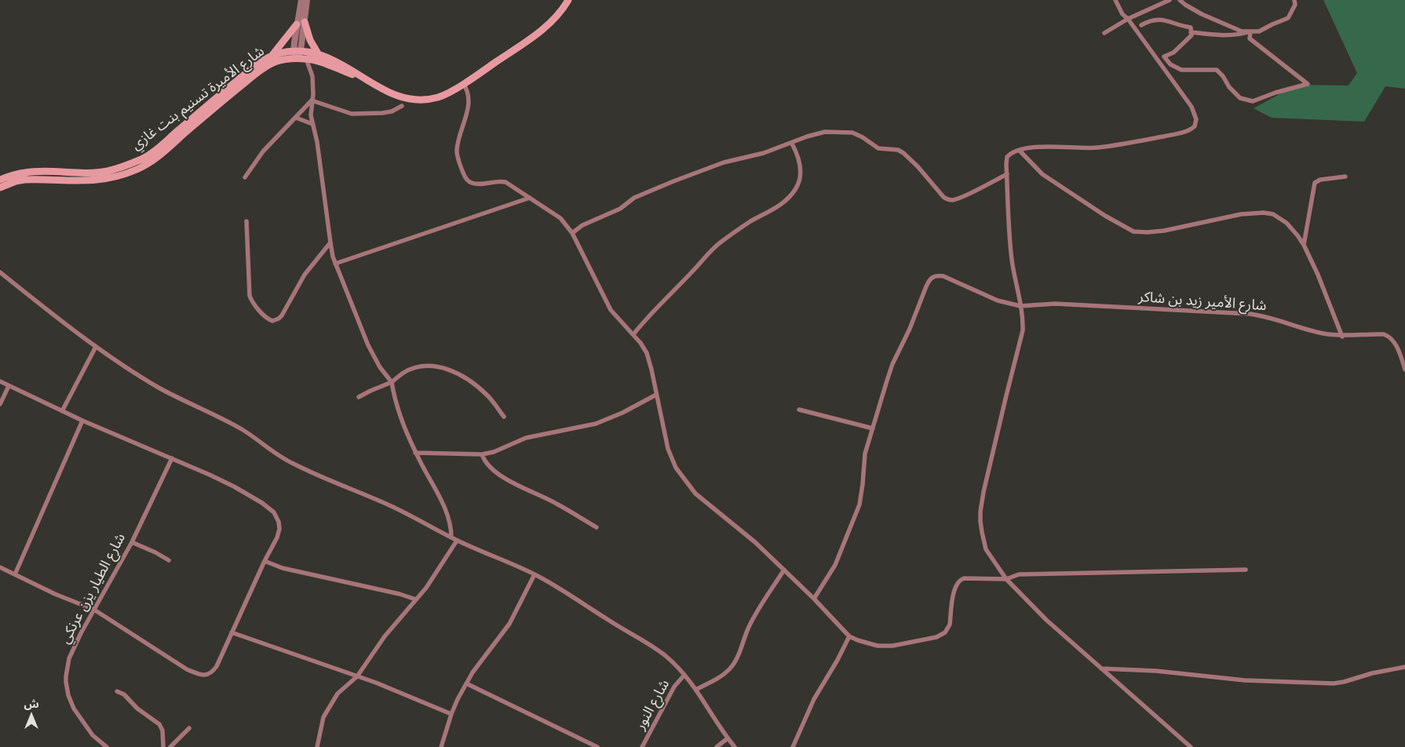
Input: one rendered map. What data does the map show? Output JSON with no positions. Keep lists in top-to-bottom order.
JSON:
{
  "streets": {
    "main road": ["شارع الأميرة تسنيم بنت غازي"],
    "street": ["شارع الأمير زيد بن شاكر", "شارع الطيار يزن عرنكي", "شارع النور"]
  },
  "north": "top"
}
